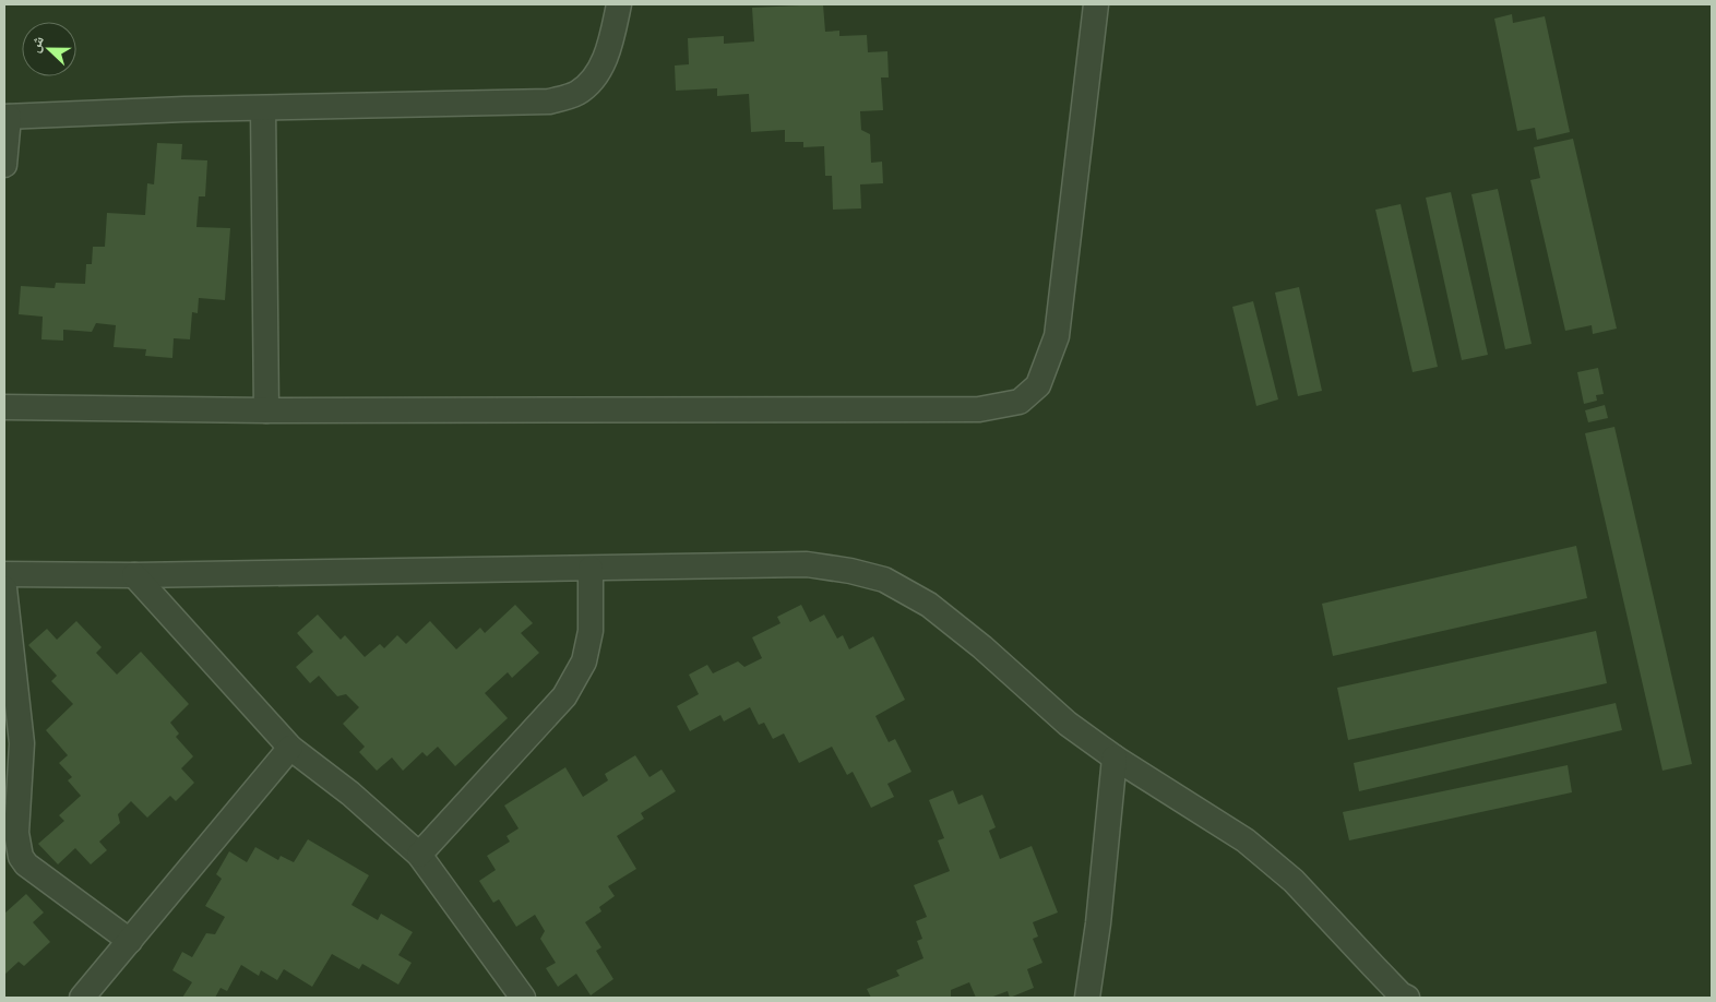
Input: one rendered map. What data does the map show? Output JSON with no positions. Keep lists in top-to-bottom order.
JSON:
{
  "north": "left"
}
